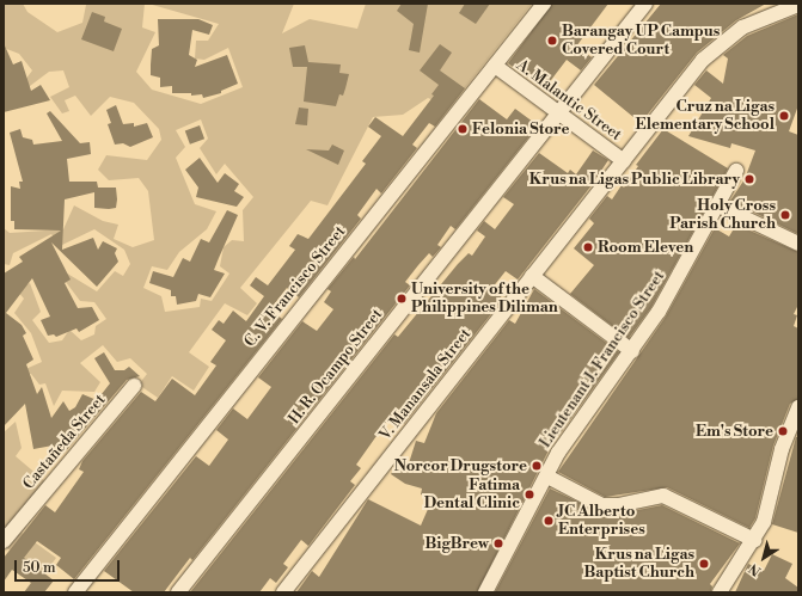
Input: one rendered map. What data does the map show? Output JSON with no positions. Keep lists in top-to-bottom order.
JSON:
{
  "streets": {
    "street": [
      "A. Malantic Street",
      "C. V. Francisco Street",
      "Lieutenant J. Francisco Street",
      "H. R. Ocampo Street",
      "V. Manansala Street",
      "Castañeda Street"
    ]
  },
  "crossings": [
    ["A. Malantic Street", "C. V. Francisco Street"],
    ["A. Malantic Street", "H. R. Ocampo Street"],
    ["A. Malantic Street", "V. Manansala Street"]
  ],
  "places": [
    "Barangay UP Campus Covered Court",
    "Cruz na Ligas Elementary School",
    "Felonia Store",
    "Krus na Ligas Public Library",
    "Holy Cross Parish Church",
    "Room Eleven",
    "University of the Philippines Diliman",
    "Em's Store",
    "Norcor Drugstore",
    "Fatima Dental Clinic",
    "JC Alberto Enterprises",
    "BigBrew",
    "Krus na Ligas Baptist Church"
  ],
  "scale_bar": "50 m",
  "north": "bottom left"
}
